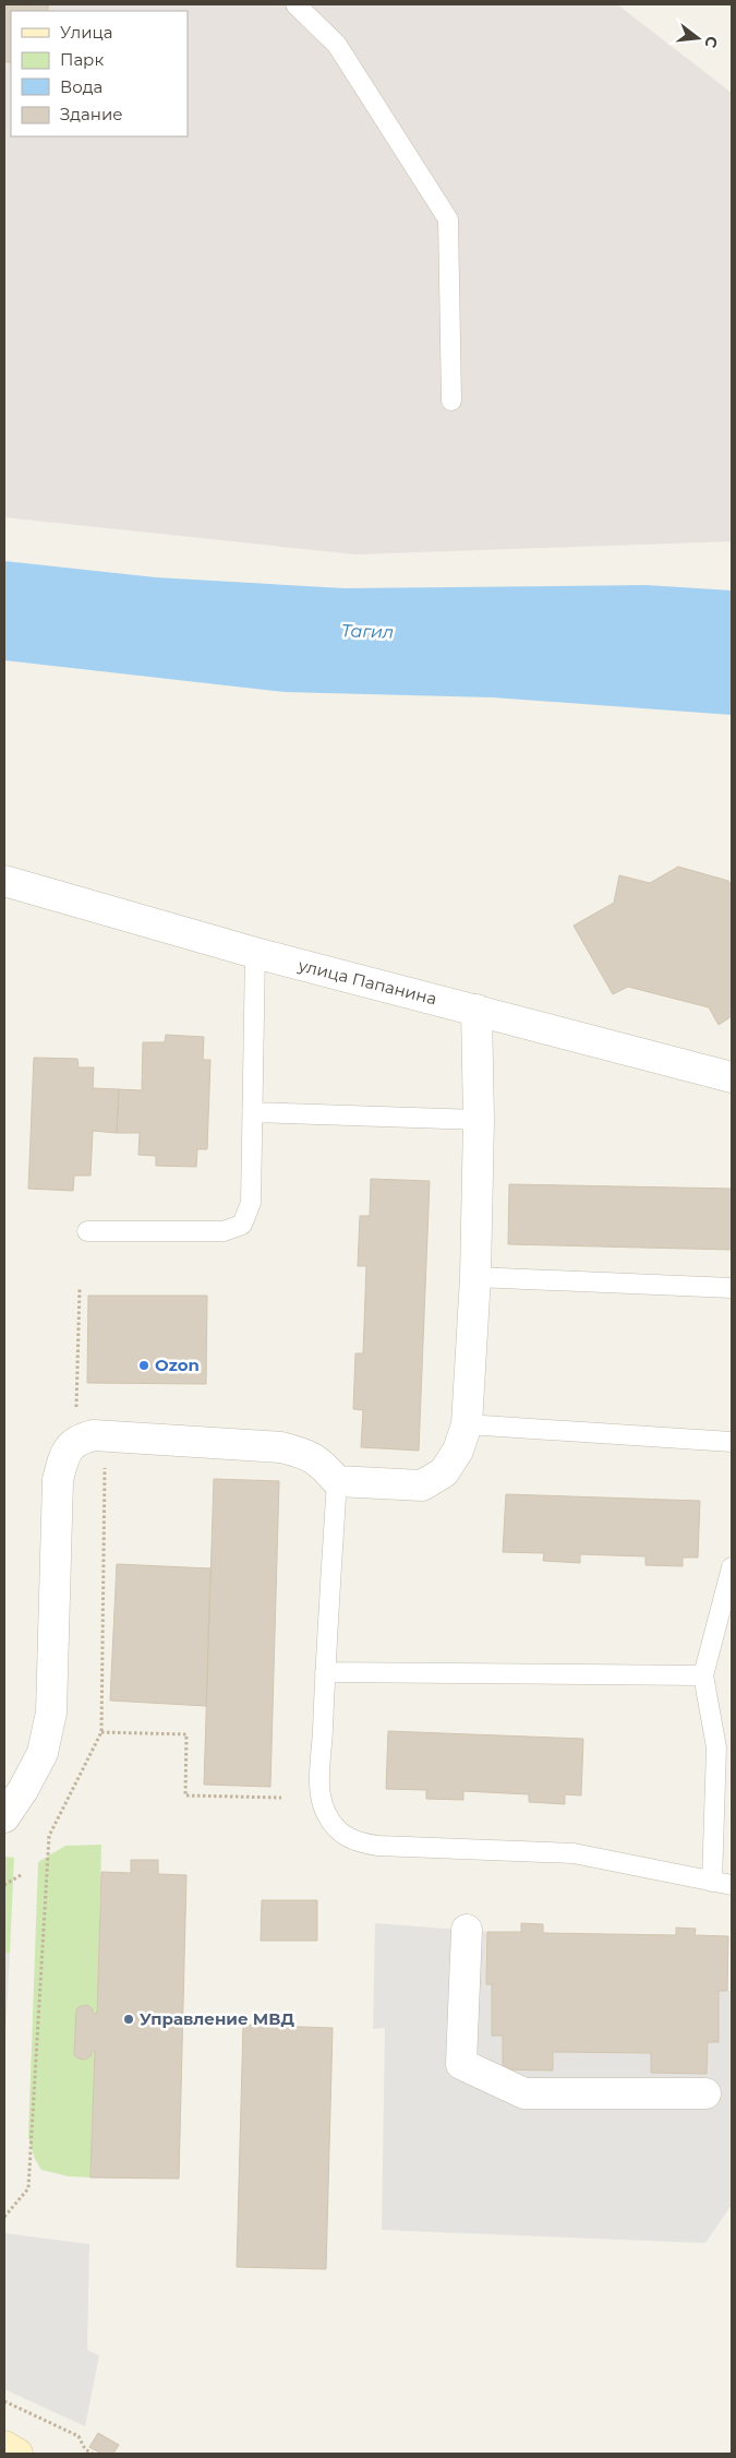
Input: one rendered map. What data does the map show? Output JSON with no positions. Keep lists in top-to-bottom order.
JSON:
{
  "streets": {
    "street": ["улица Папанина"]
  },
  "water": ["Тагил"],
  "places": ["Ozon", "Управление МВД"],
  "legend": [
    "Улица",
    "Парк",
    "Вода",
    "Здание"
  ],
  "north": "right"
}
